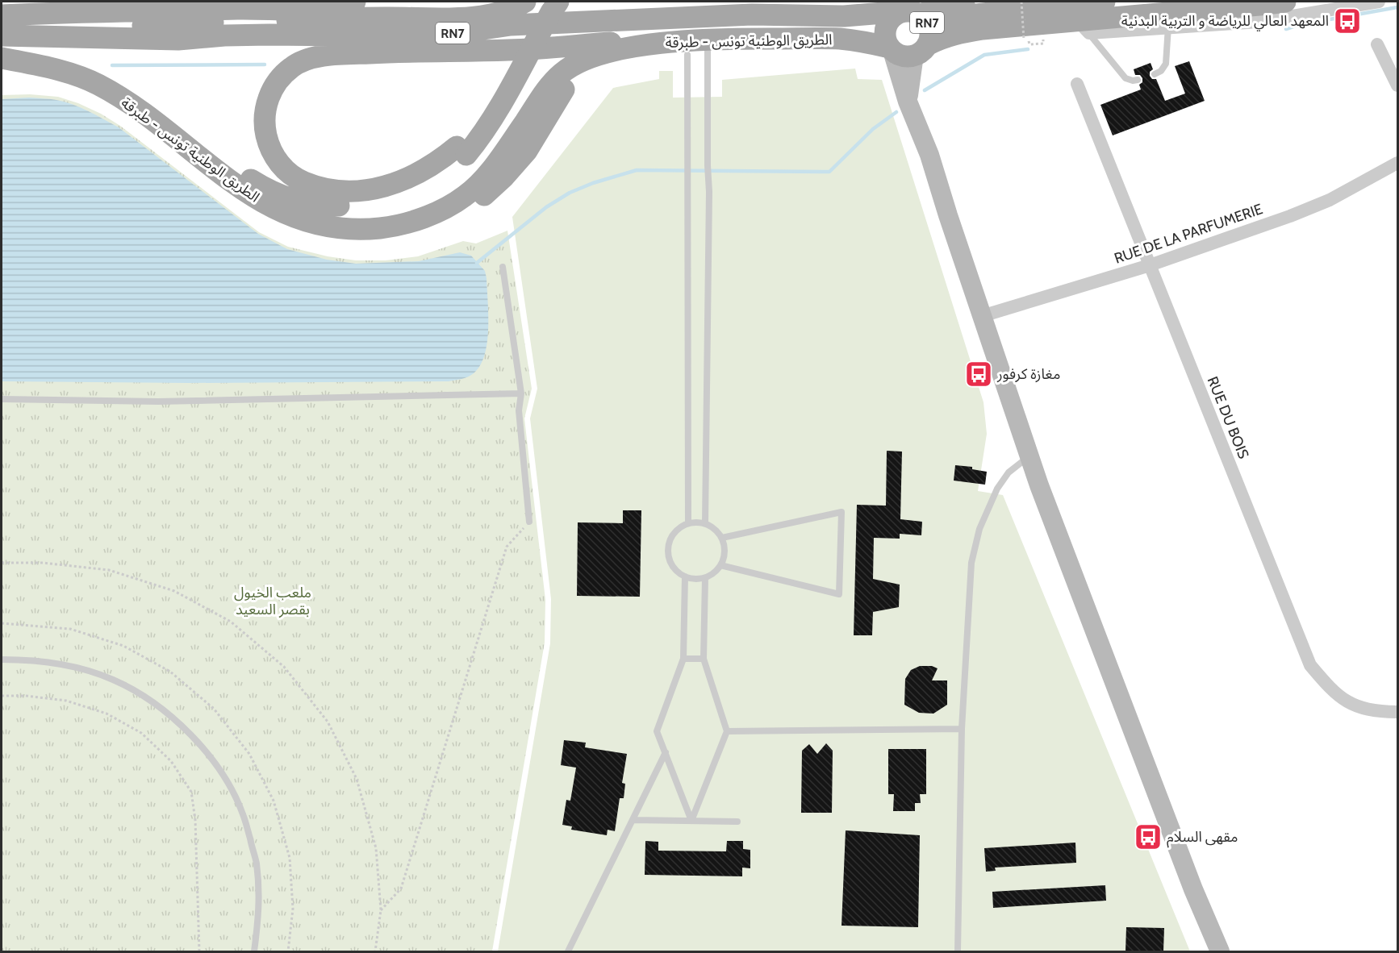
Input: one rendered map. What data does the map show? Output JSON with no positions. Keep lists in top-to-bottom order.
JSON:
{
  "streets": {
    "main road": ["RN7", "الطريق الوطنية تونس - طبرقة"],
    "street": ["RUE DE LA PARFUMERIE", "RUE DU BOIS"]
  },
  "crossings": [
    ["RN7", "الطريق الوطنية تونس - طبرقة"],
    ["RUE DE LA PARFUMERIE", "RUE DU BOIS"]
  ],
  "parks": ["ملعب الخيول بقصر السعيد"],
  "places": {
    "bus stop": ["المعهد العالي للرياضة و التربية البدنية", "مغازة كرفور", "مقهى السلام"]
  }
}
